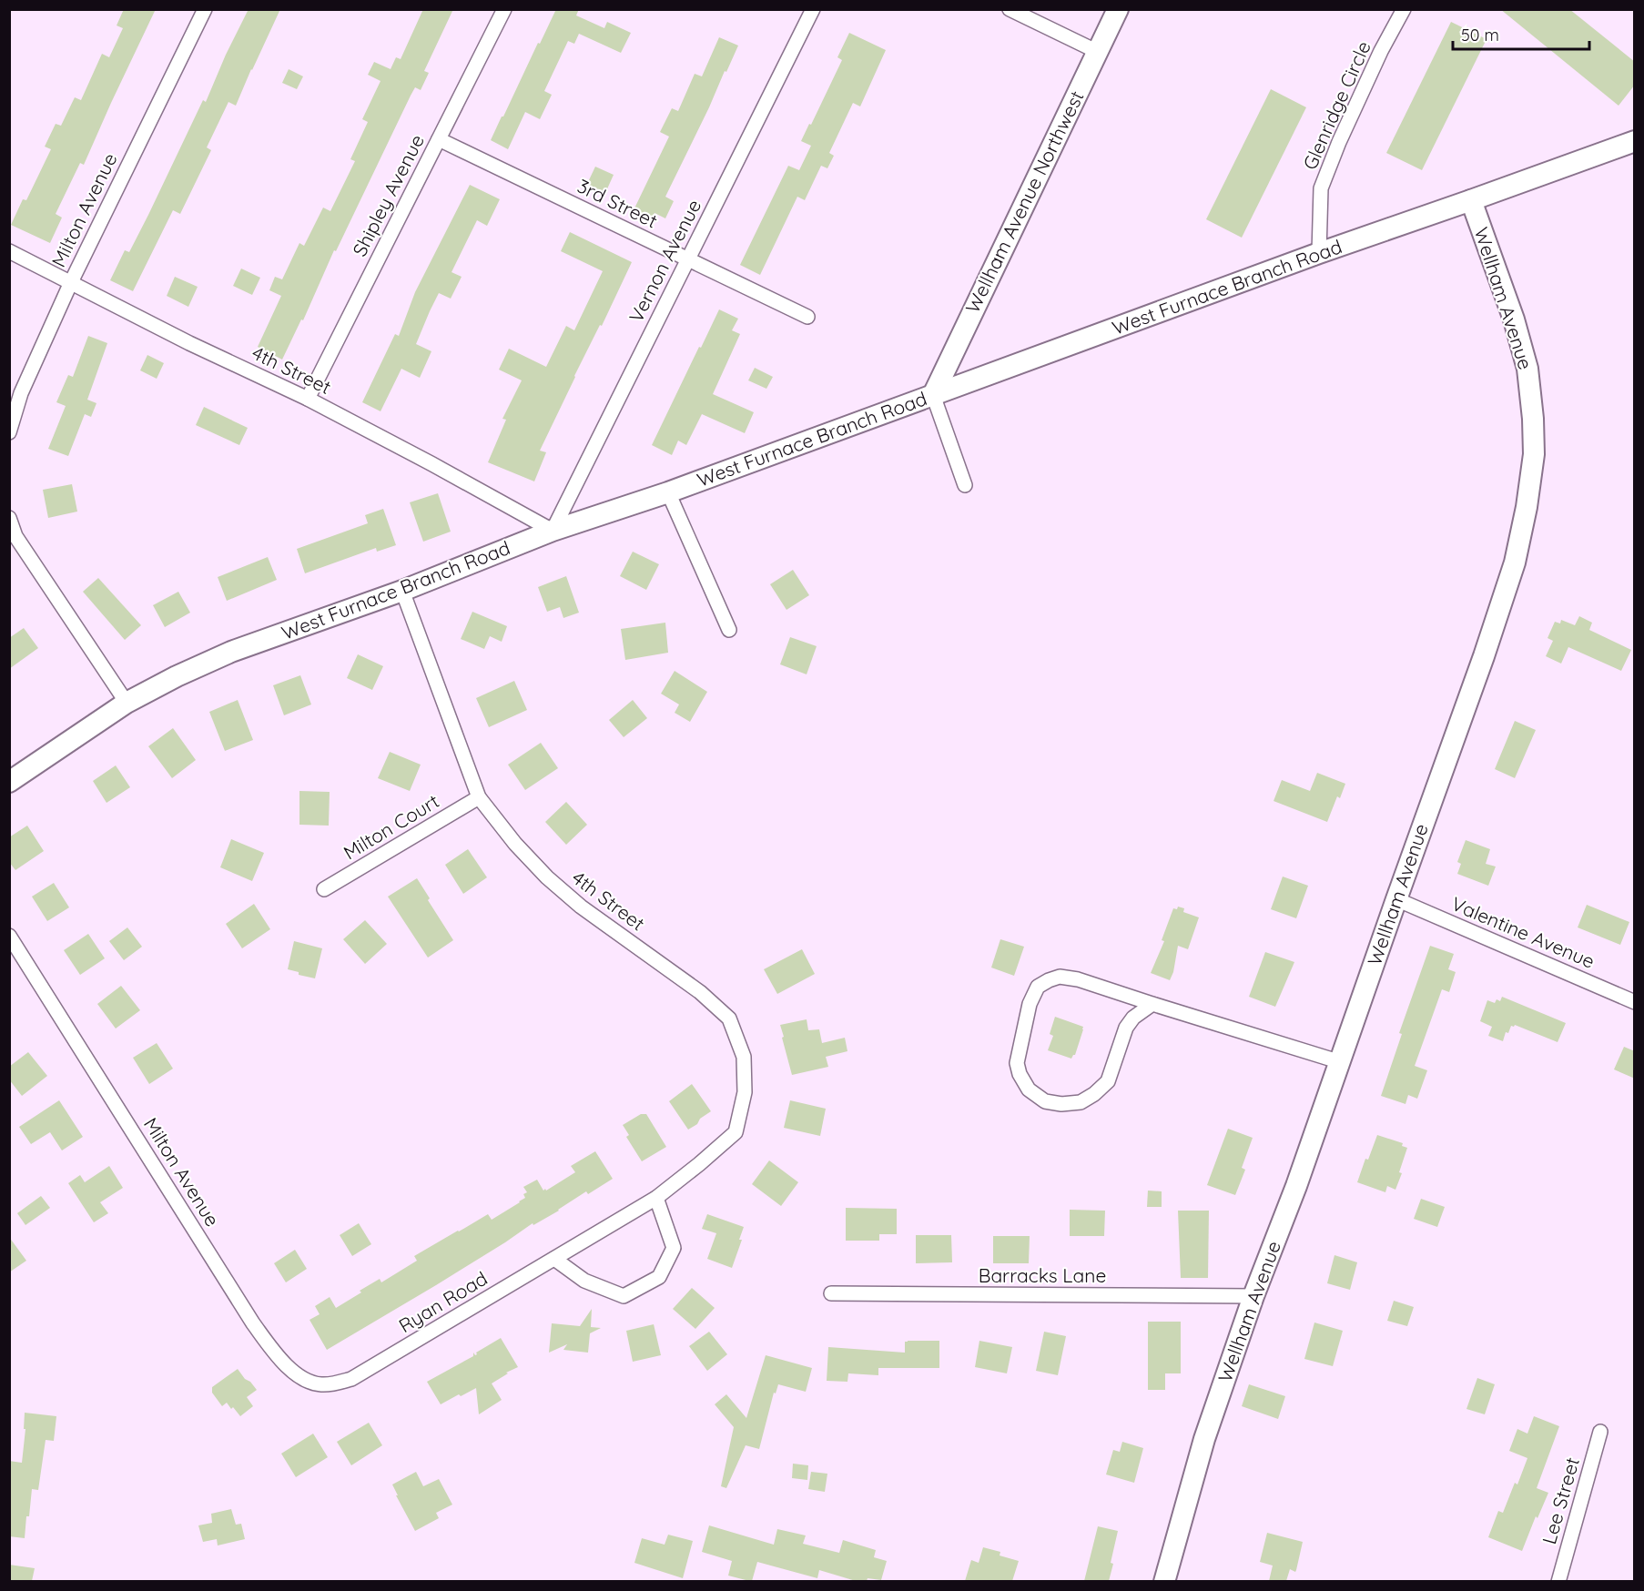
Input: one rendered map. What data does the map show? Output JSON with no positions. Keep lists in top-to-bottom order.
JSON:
{
  "streets": {
    "street": [
      "Glenridge Circle",
      "Shipley Avenue",
      "Wellham Avenue Northwest",
      "3rd Street",
      "Milton Avenue",
      "Vernon Avenue",
      "West Furnace Branch Road",
      "Wellham Avenue",
      "4th Street",
      "Milton Court",
      "Valentine Avenue",
      "Barracks Lane",
      "Ryan Road",
      "Lee Street"
    ]
  },
  "crossings": [
    ["Glenridge Circle", "West Furnace Branch Road"],
    ["Shipley Avenue", "3rd Street"],
    ["Shipley Avenue", "4th Street"],
    ["Wellham Avenue Northwest", "West Furnace Branch Road"],
    ["3rd Street", "Vernon Avenue"],
    ["Milton Avenue", "4th Street"],
    ["Milton Avenue", "Ryan Road"],
    ["Vernon Avenue", "West Furnace Branch Road"],
    ["Vernon Avenue", "4th Street"],
    ["West Furnace Branch Road", "Wellham Avenue"],
    ["West Furnace Branch Road", "4th Street"],
    ["Wellham Avenue", "Valentine Avenue"],
    ["Wellham Avenue", "Barracks Lane"],
    ["4th Street", "Milton Court"],
    ["4th Street", "Ryan Road"]
  ],
  "scale_bar": "50 m"
}
